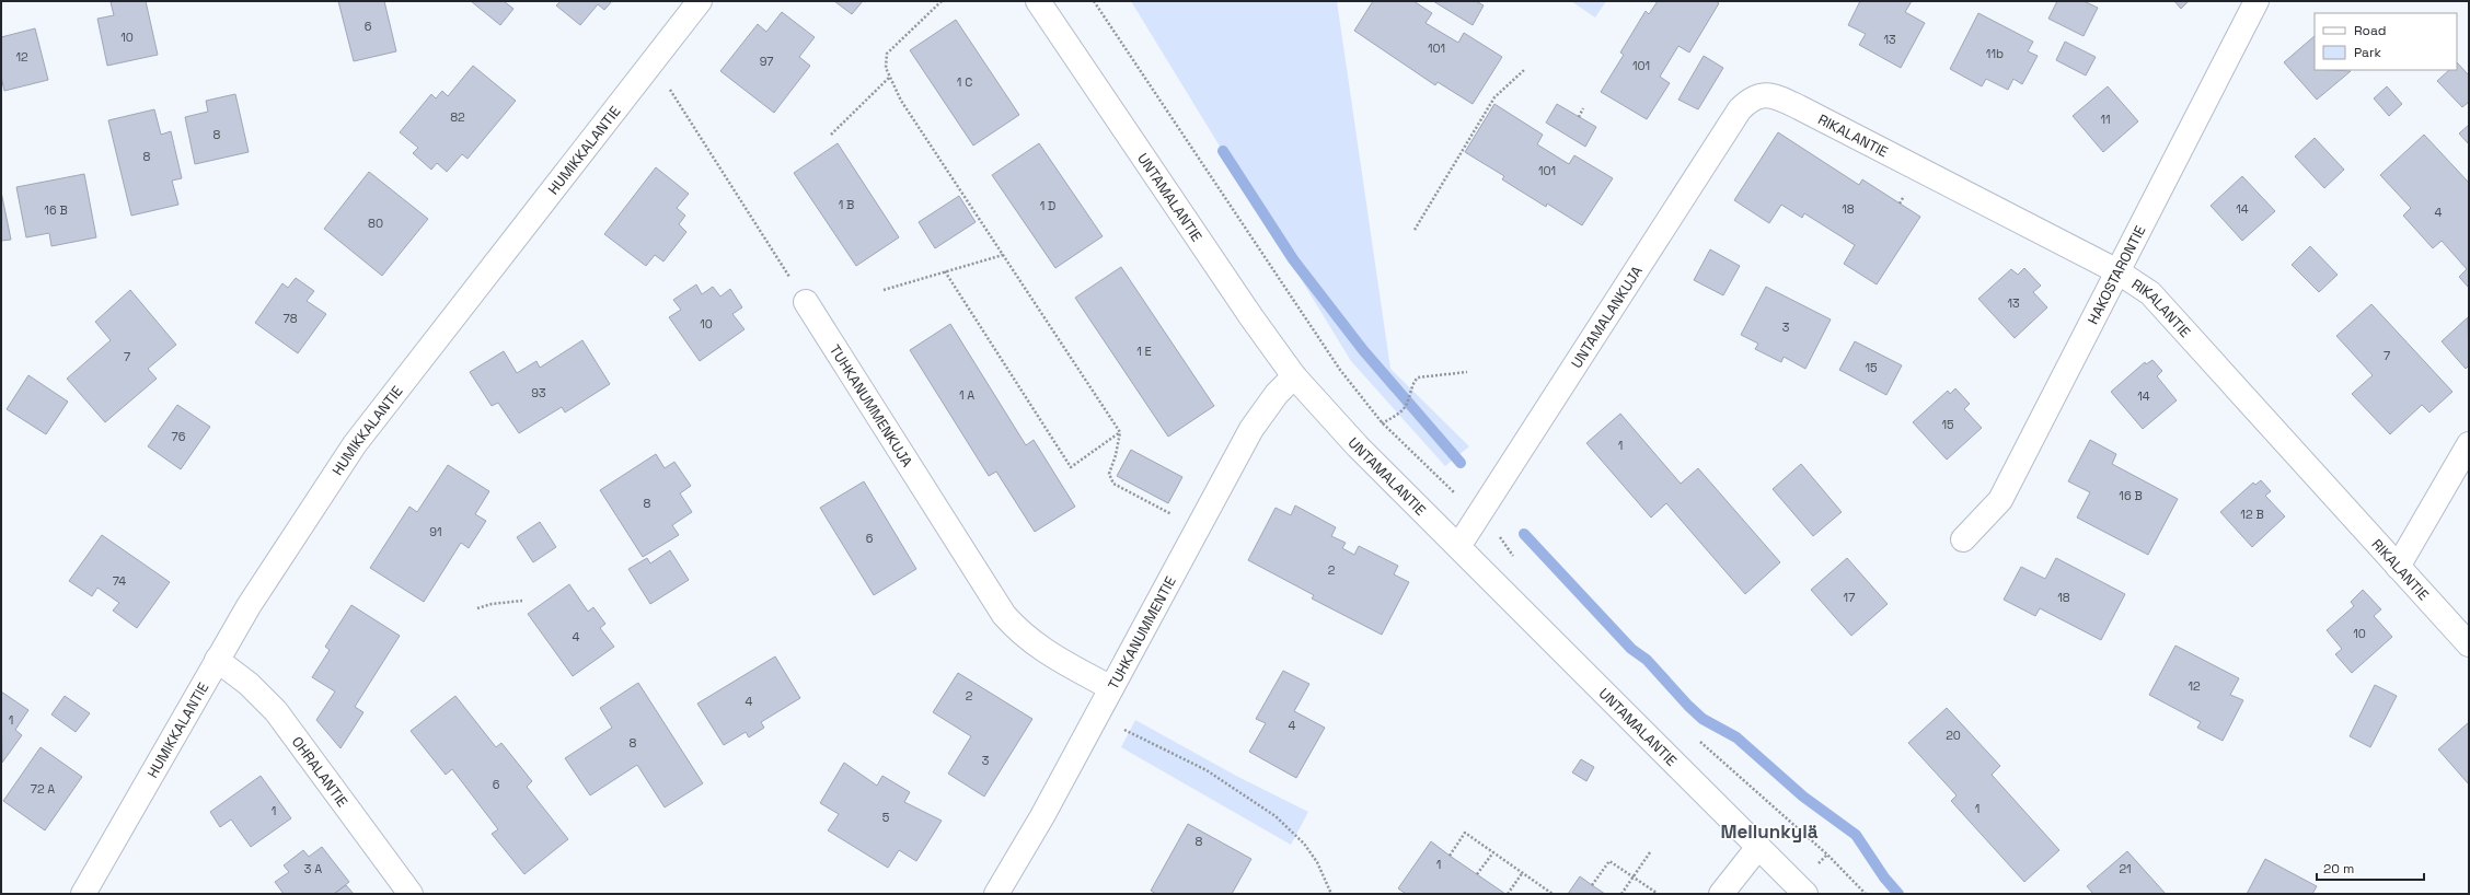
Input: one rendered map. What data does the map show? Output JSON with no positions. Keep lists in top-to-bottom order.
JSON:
{
  "streets": {
    "street": [
      "RIKALANTIE",
      "HUMIKKALANTIE",
      "UNTAMALANTIE",
      "HAKOSTARONTIE",
      "UNTAMALANKUJA",
      "TUHKANUMMENKUJA",
      "TUHKANUMMENTIE",
      "OHRALANTIE"
    ]
  },
  "crossings": [
    ["RIKALANTIE", "HAKOSTARONTIE"],
    ["RIKALANTIE", "UNTAMALANKUJA"],
    ["HUMIKKALANTIE", "OHRALANTIE"],
    ["UNTAMALANTIE", "UNTAMALANKUJA"],
    ["UNTAMALANTIE", "TUHKANUMMENTIE"],
    ["TUHKANUMMENKUJA", "TUHKANUMMENTIE"]
  ],
  "districts": ["Mellunkylä"],
  "house_numbers": [
    "6",
    "10",
    "13",
    "101",
    "11b",
    "12",
    "97",
    "101",
    "1 C",
    "82",
    "11",
    "8",
    "8",
    "101",
    "1 B",
    "1 D",
    "18",
    "14",
    "16 B",
    "4",
    "80",
    "13",
    "78",
    "10",
    "3",
    "1 E",
    "7",
    "7",
    "15",
    "93",
    "1 A",
    "14",
    "15",
    "76",
    "1",
    "16 B",
    "8",
    "12 B",
    "91",
    "6",
    "2",
    "74",
    "17",
    "18",
    "10",
    "4",
    "12",
    "2",
    "4",
    "1",
    "4",
    "20",
    "8",
    "3",
    "6",
    "72 A",
    "1",
    "1",
    "5",
    "8",
    "1",
    "3 A",
    "21"
  ],
  "legend": ["Road", "Park"],
  "scale_bar": "20 m"
}
